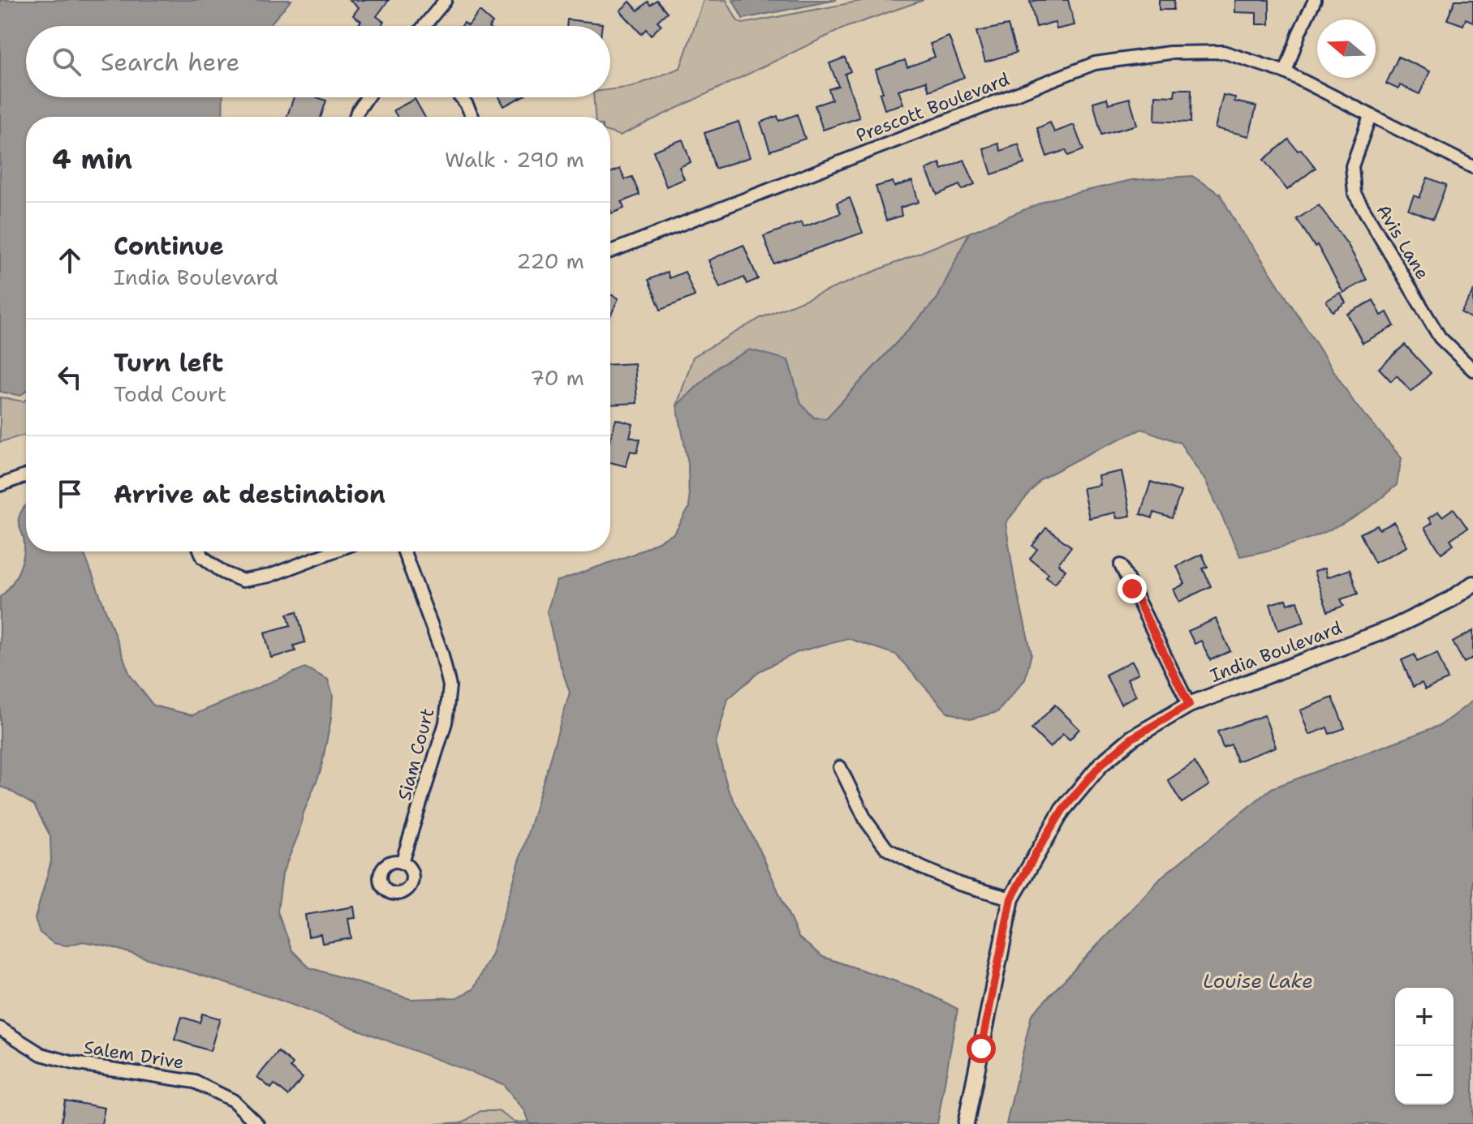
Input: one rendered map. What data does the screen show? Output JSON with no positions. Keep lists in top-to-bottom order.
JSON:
{
  "streets": {
    "street": [
      "Prescott Boulevard",
      "Avis Lane",
      "India Boulevard",
      "Siam Court",
      "Salem Drive"
    ]
  },
  "crossings": [
    ["Prescott Boulevard", "Avis Lane"]
  ],
  "water": ["Louise Lake"],
  "north": "left",
  "page": {
    "search": "Search here",
    "heading": ["4 min", "Walk · 290 m"],
    "list": [
      ["Continue", "India Boulevard", "220 m"],
      ["Turn left", "Todd Court", "70 m"],
      "Arrive at destination"
    ],
    "map_buttons": ["+", "−"]
  }
}
